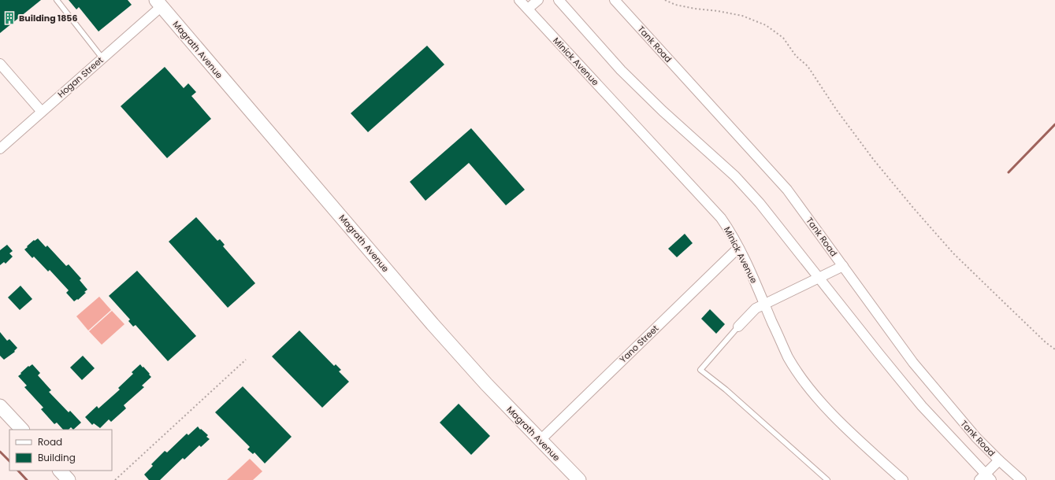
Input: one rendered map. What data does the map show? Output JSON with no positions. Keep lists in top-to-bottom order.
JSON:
{
  "streets": {
    "main road": ["Magrath Avenue"],
    "street": [
      "Tank Road",
      "Minick Avenue",
      "Hogan Street",
      "Yano Street"
    ]
  },
  "crossings": [
    ["Magrath Avenue", "Hogan Street"],
    ["Magrath Avenue", "Yano Street"],
    ["Minick Avenue", "Yano Street"]
  ],
  "places": {
    "building": ["Building 1856"]
  },
  "legend": ["Road", "Building"]
}
